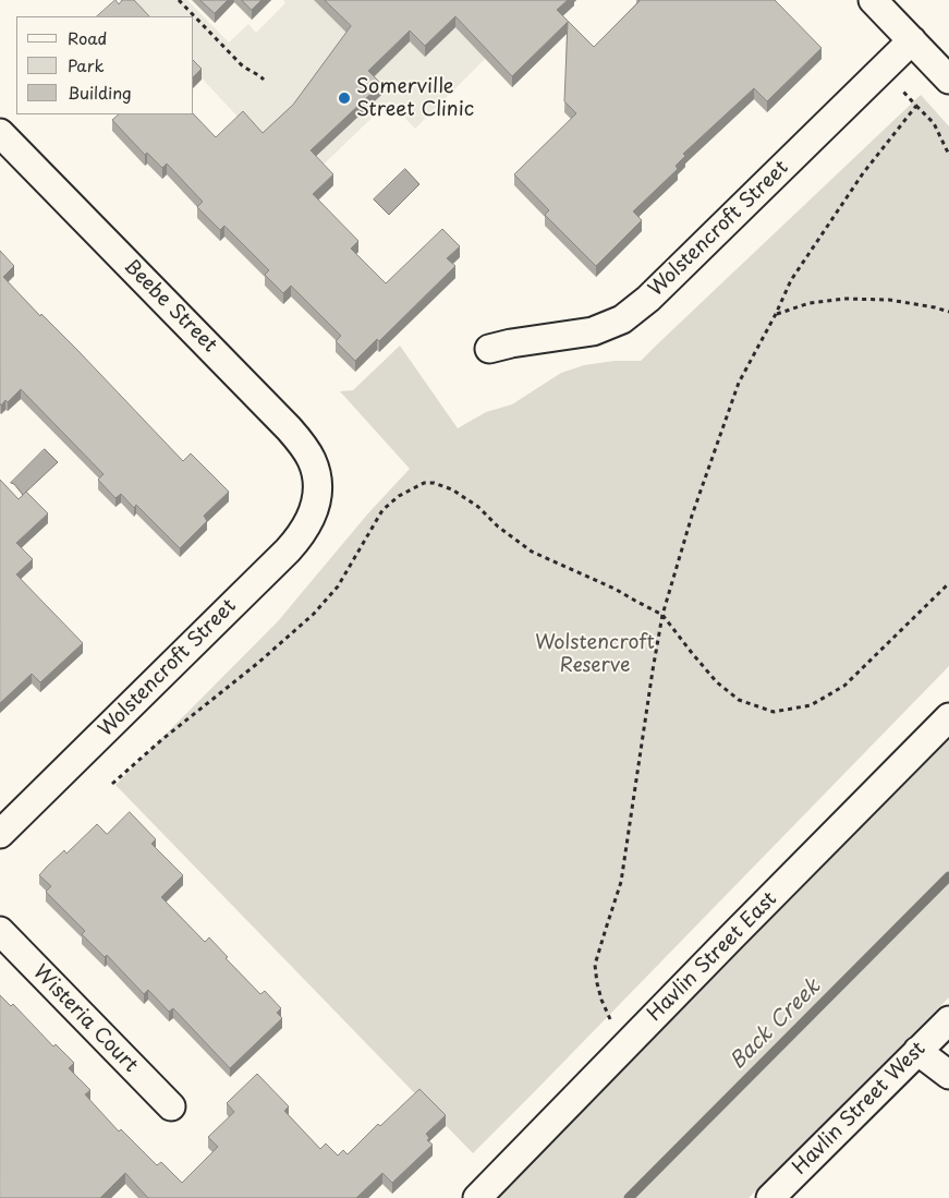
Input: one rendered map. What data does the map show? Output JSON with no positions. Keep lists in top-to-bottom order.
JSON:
{
  "streets": {
    "street": [
      "Wolstencroft Street",
      "Beebe Street",
      "Havlin Street East",
      "Wisteria Court",
      "Havlin Street West"
    ]
  },
  "crossings": [
    ["Wolstencroft Street", "Beebe Street"]
  ],
  "water": ["Back Creek"],
  "parks": ["Wolstencroft Reserve"],
  "places": ["Somerville Street Clinic"],
  "legend": ["Road", "Park", "Building"]
}
